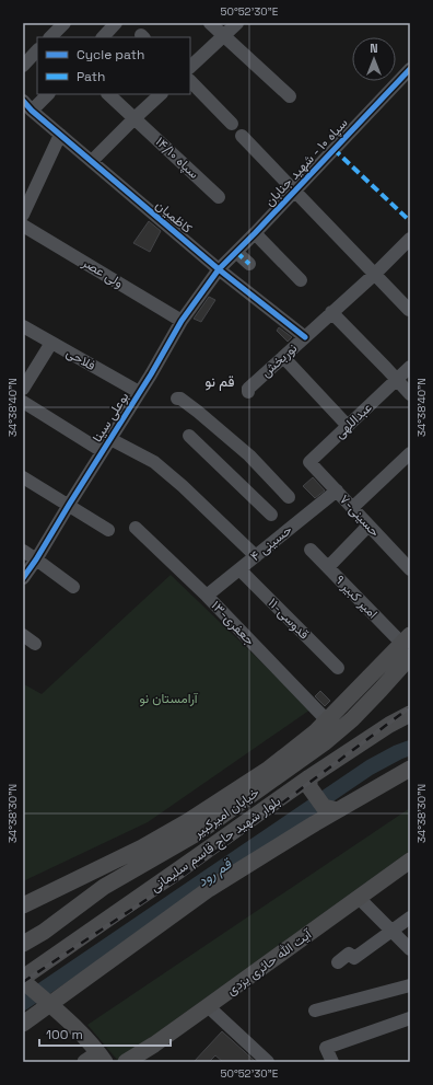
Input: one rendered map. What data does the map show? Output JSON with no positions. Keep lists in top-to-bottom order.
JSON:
{
  "streets": {
    "main road": ["خیابان امیرکبیر", "بلوار شهید حاج قاسم سلیمانی", "آیت الله‌ حائری‌ یزدی"],
    "street": [
      "سپاه ۱۴/۱۰",
      "سپاه ۱۰ - شهید جنابان",
      "کاظمیان",
      "ولی عصر",
      "فلاحی",
      "نوربخش",
      "بوعلی سینا",
      "عبداللهی",
      "حسینی-۷",
      "حسینی ۴",
      "امیر کبیر ۹",
      "قدوسی-۱۱",
      "جعفری-۱۳"
    ]
  },
  "crossings": [
    ["سپاه ۱۰ - شهید جنابان", "کاظمیان"],
    ["سپاه ۱۰ - شهید جنابان", "بوعلی سینا"],
    ["کاظمیان", "نوربخش"],
    ["کاظمیان", "بوعلی سینا"],
    ["ولی عصر", "بوعلی سینا"],
    ["فلاحی", "بوعلی سینا"],
    ["عبداللهی", "حسینی-۷"],
    ["حسینی-۷", "حسینی ۴"],
    ["حسینی ۴", "قدوسی-۱۱"],
    ["حسینی ۴", "جعفری-۱۳"],
    ["امیر کبیر ۹", "خیابان امیرکبیر"],
    ["جعفری-۱۳", "خیابان امیرکبیر"]
  ],
  "districts": ["قم نو"],
  "water": ["قم رود"],
  "parks": ["آرامستان نو"],
  "legend": ["Cycle path", "Path"],
  "scale_bar": "100 m",
  "north": "top",
  "coordinates": ["50°52'30\"E", "34°38'40\"N", "34°38'30\"N"]
}
